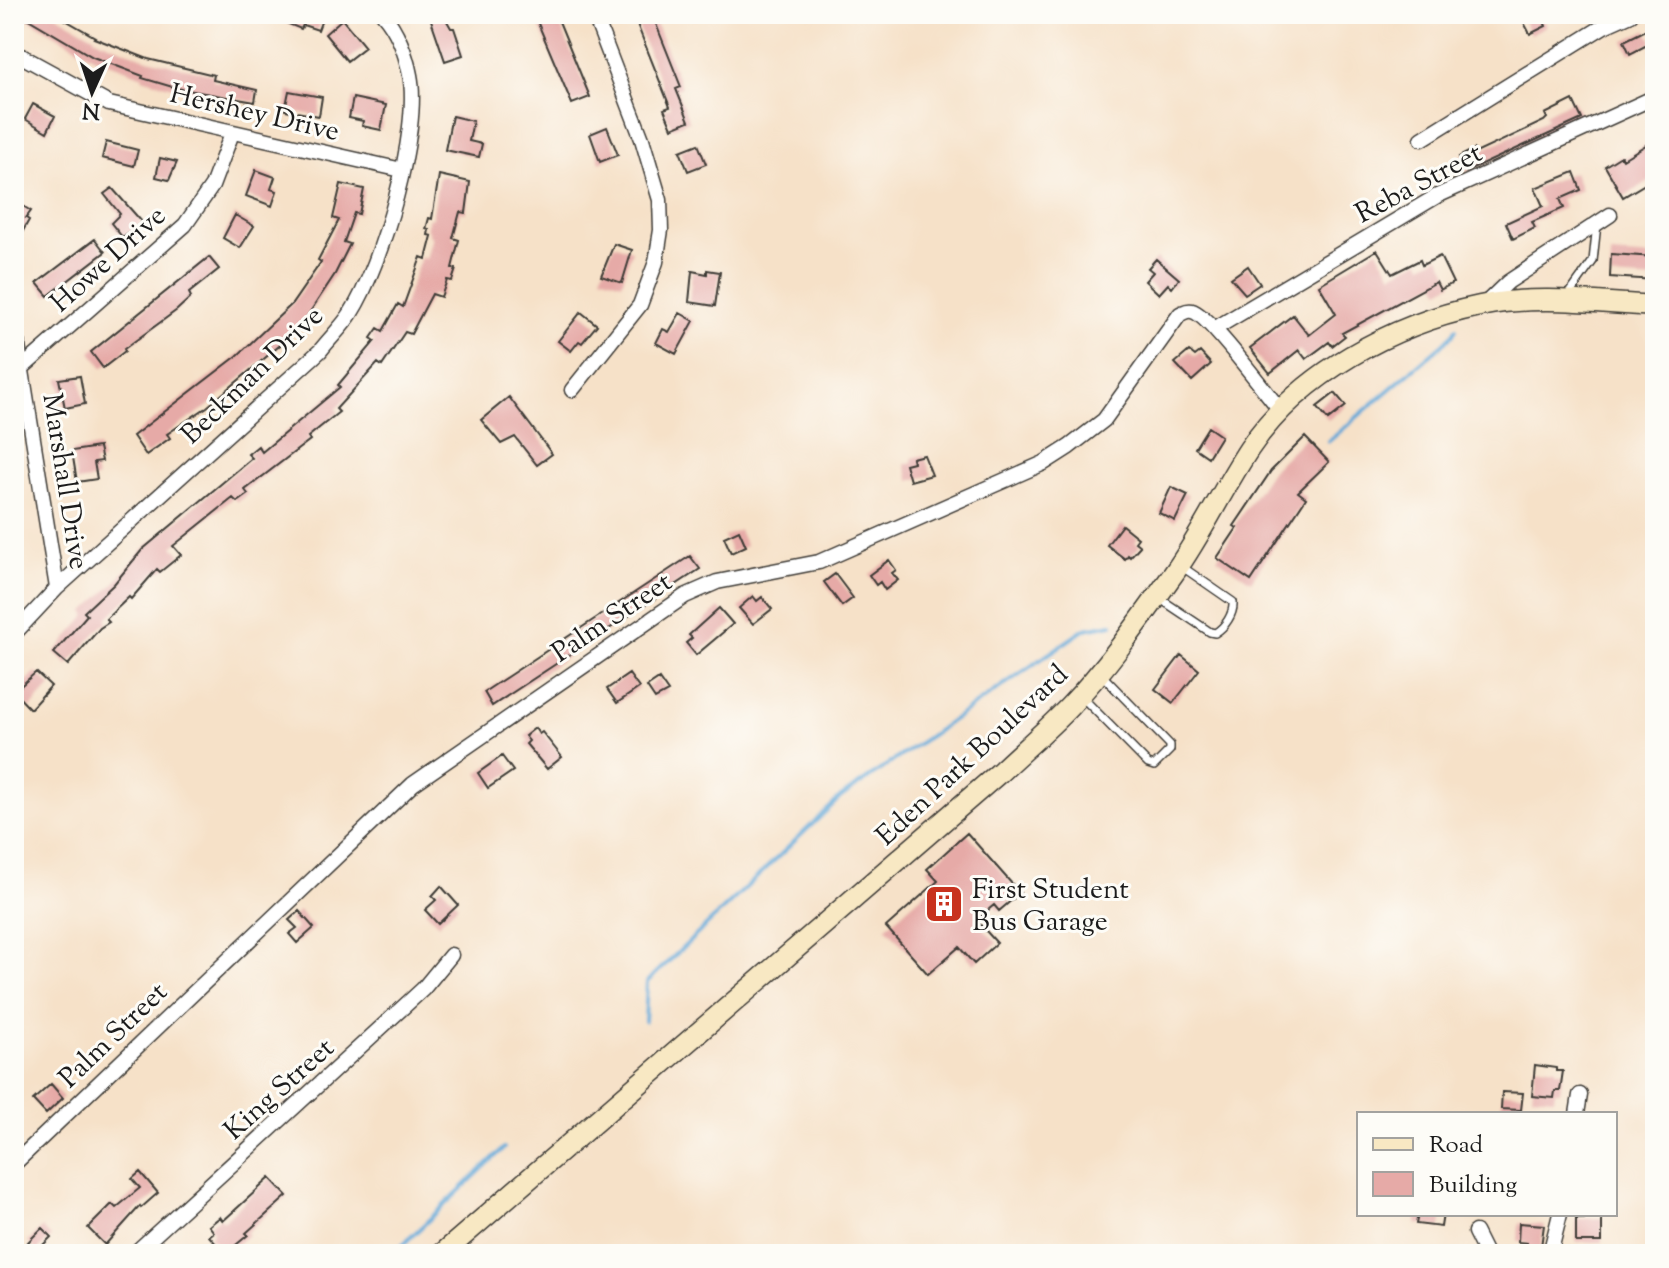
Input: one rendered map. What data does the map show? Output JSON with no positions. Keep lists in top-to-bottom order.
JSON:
{
  "streets": {
    "main road": ["Eden Park Boulevard"],
    "street": [
      "Hershey Drive",
      "Reba Street",
      "Howe Drive",
      "Beckman Drive",
      "Marshall Drive",
      "Palm Street",
      "King Street"
    ]
  },
  "crossings": [
    ["Hershey Drive", "Howe Drive"],
    ["Hershey Drive", "Beckman Drive"],
    ["Reba Street", "Palm Street"],
    ["Howe Drive", "Marshall Drive"],
    ["Beckman Drive", "Marshall Drive"],
    ["Palm Street", "Eden Park Boulevard"]
  ],
  "places": {
    "building": ["First Student Bus Garage"]
  },
  "legend": ["Road", "Building"],
  "north": "bottom"
}
